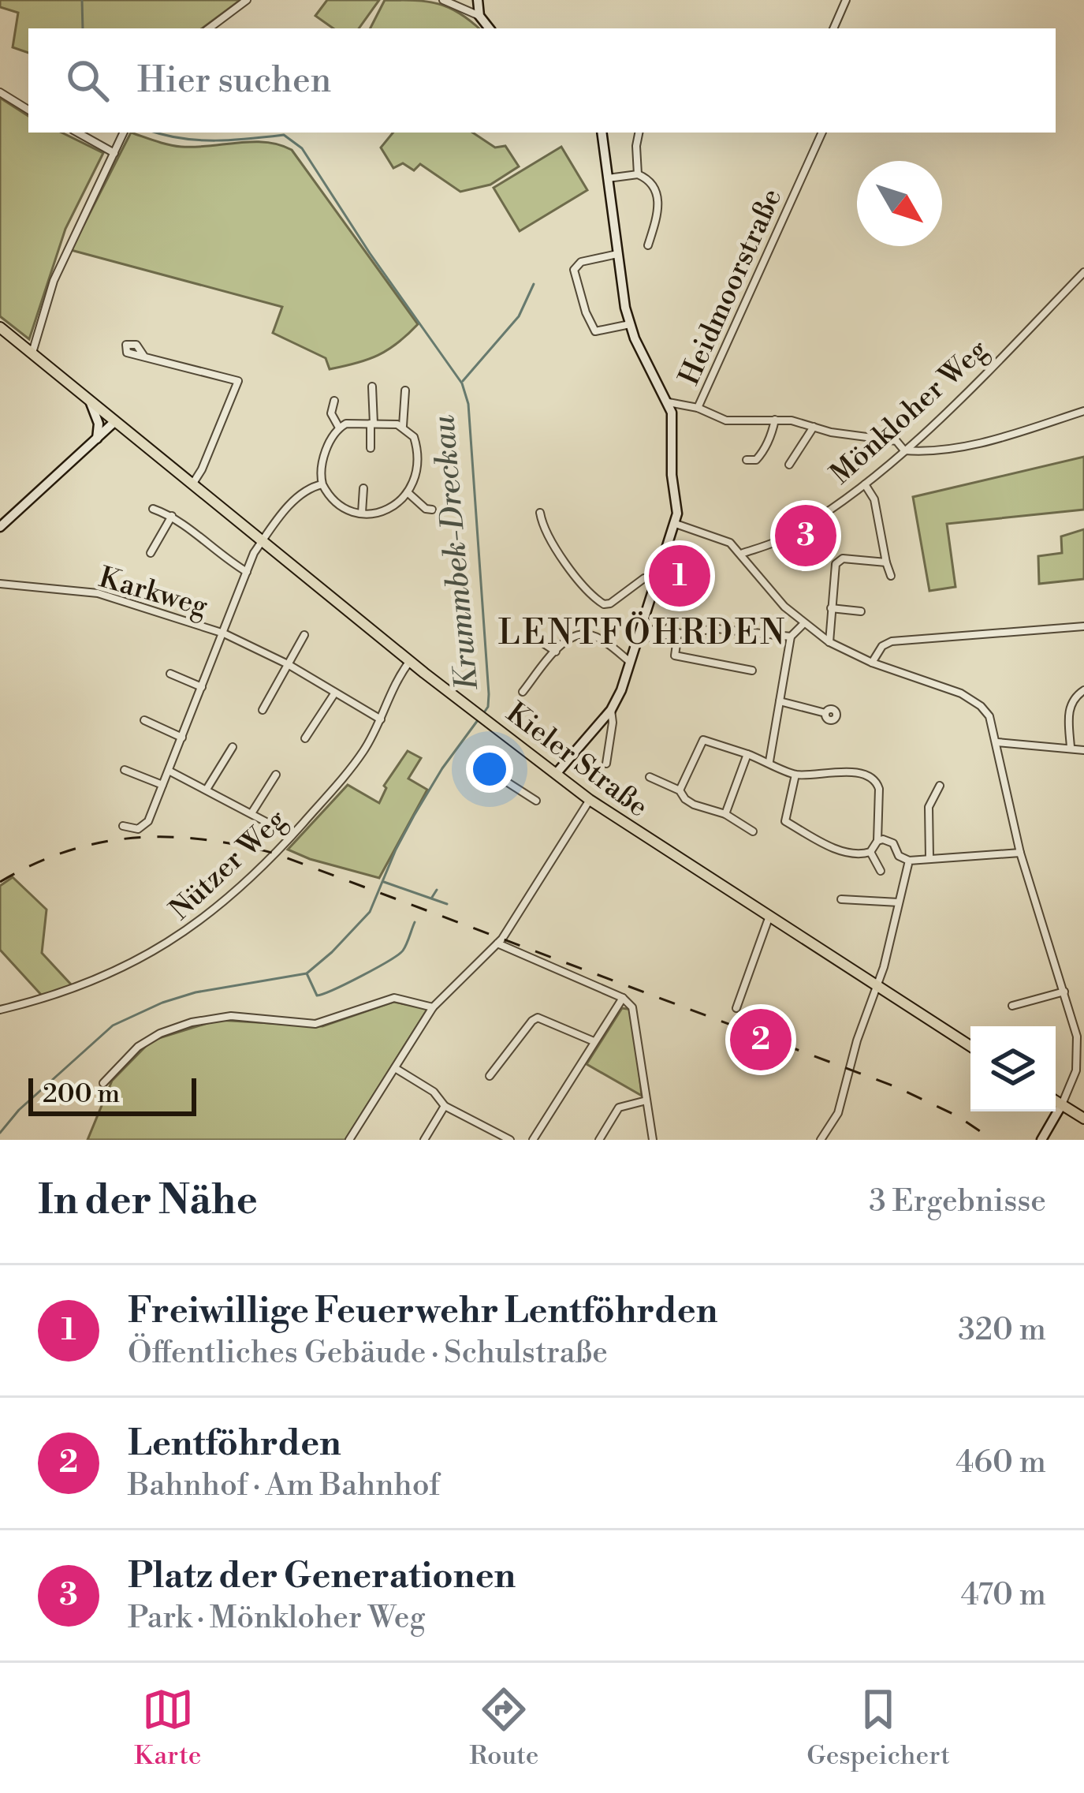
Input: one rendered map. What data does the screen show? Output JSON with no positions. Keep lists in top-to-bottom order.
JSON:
{
  "streets": {
    "main road": ["Kieler Straße"],
    "street": [
      "Heidmoorstraße",
      "Mönkloher Weg",
      "Karkweg",
      "Nützer Weg"
    ]
  },
  "crossings": [
    ["Karkweg", "Nützer Weg"],
    ["Kieler Straße", "Nützer Weg"]
  ],
  "districts": ["LENTFÖHRDEN"],
  "water": ["Krummbek-Dreckau"],
  "scale_bar": "200 m",
  "north": "bottom right",
  "page": {
    "search": "Hier suchen",
    "pins": ["3", "1", "2"],
    "scale": "200 m",
    "heading": ["In der Nähe", "3 Ergebnisse"],
    "list": [
      {
        "mark": "1",
        "name": "Freiwillige Feuerwehr Lentföhrden",
        "note": "Öffentliches Gebäude · Schulstraße",
        "value": "320 m"
      },
      {
        "mark": "2",
        "name": "Lentföhrden",
        "note": "Bahnhof · Am Bahnhof",
        "value": "460 m"
      },
      {
        "mark": "3",
        "name": "Platz der Generationen",
        "note": "Park · Mönkloher Weg",
        "value": "470 m"
      }
    ],
    "nav": ["Karte", "Route", "Gespeichert"]
  }
}
